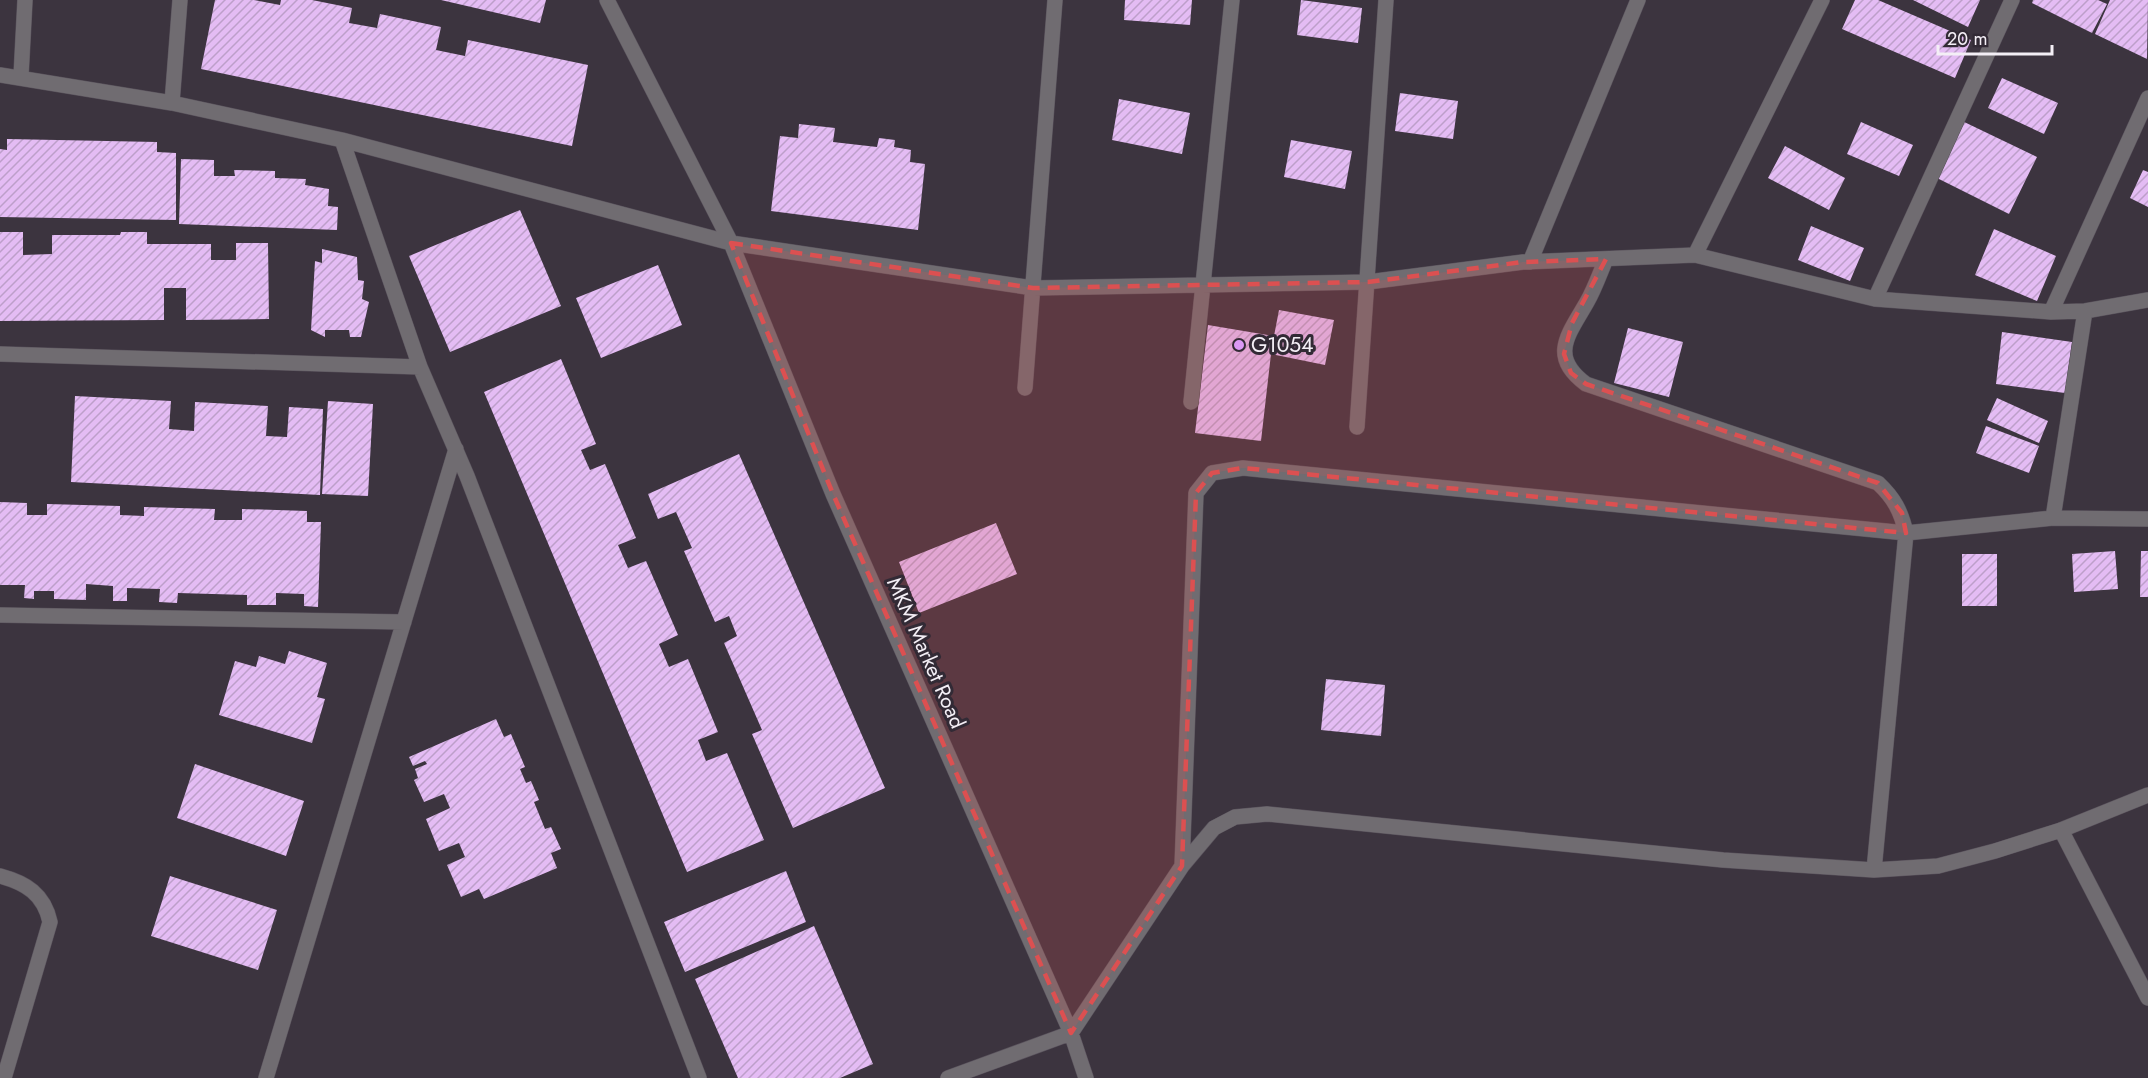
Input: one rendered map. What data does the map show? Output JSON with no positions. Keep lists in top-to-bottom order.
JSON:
{
  "streets": {
    "street": ["MKM Market Road"]
  },
  "places": ["G1054"],
  "scale_bar": "20 m"
}
